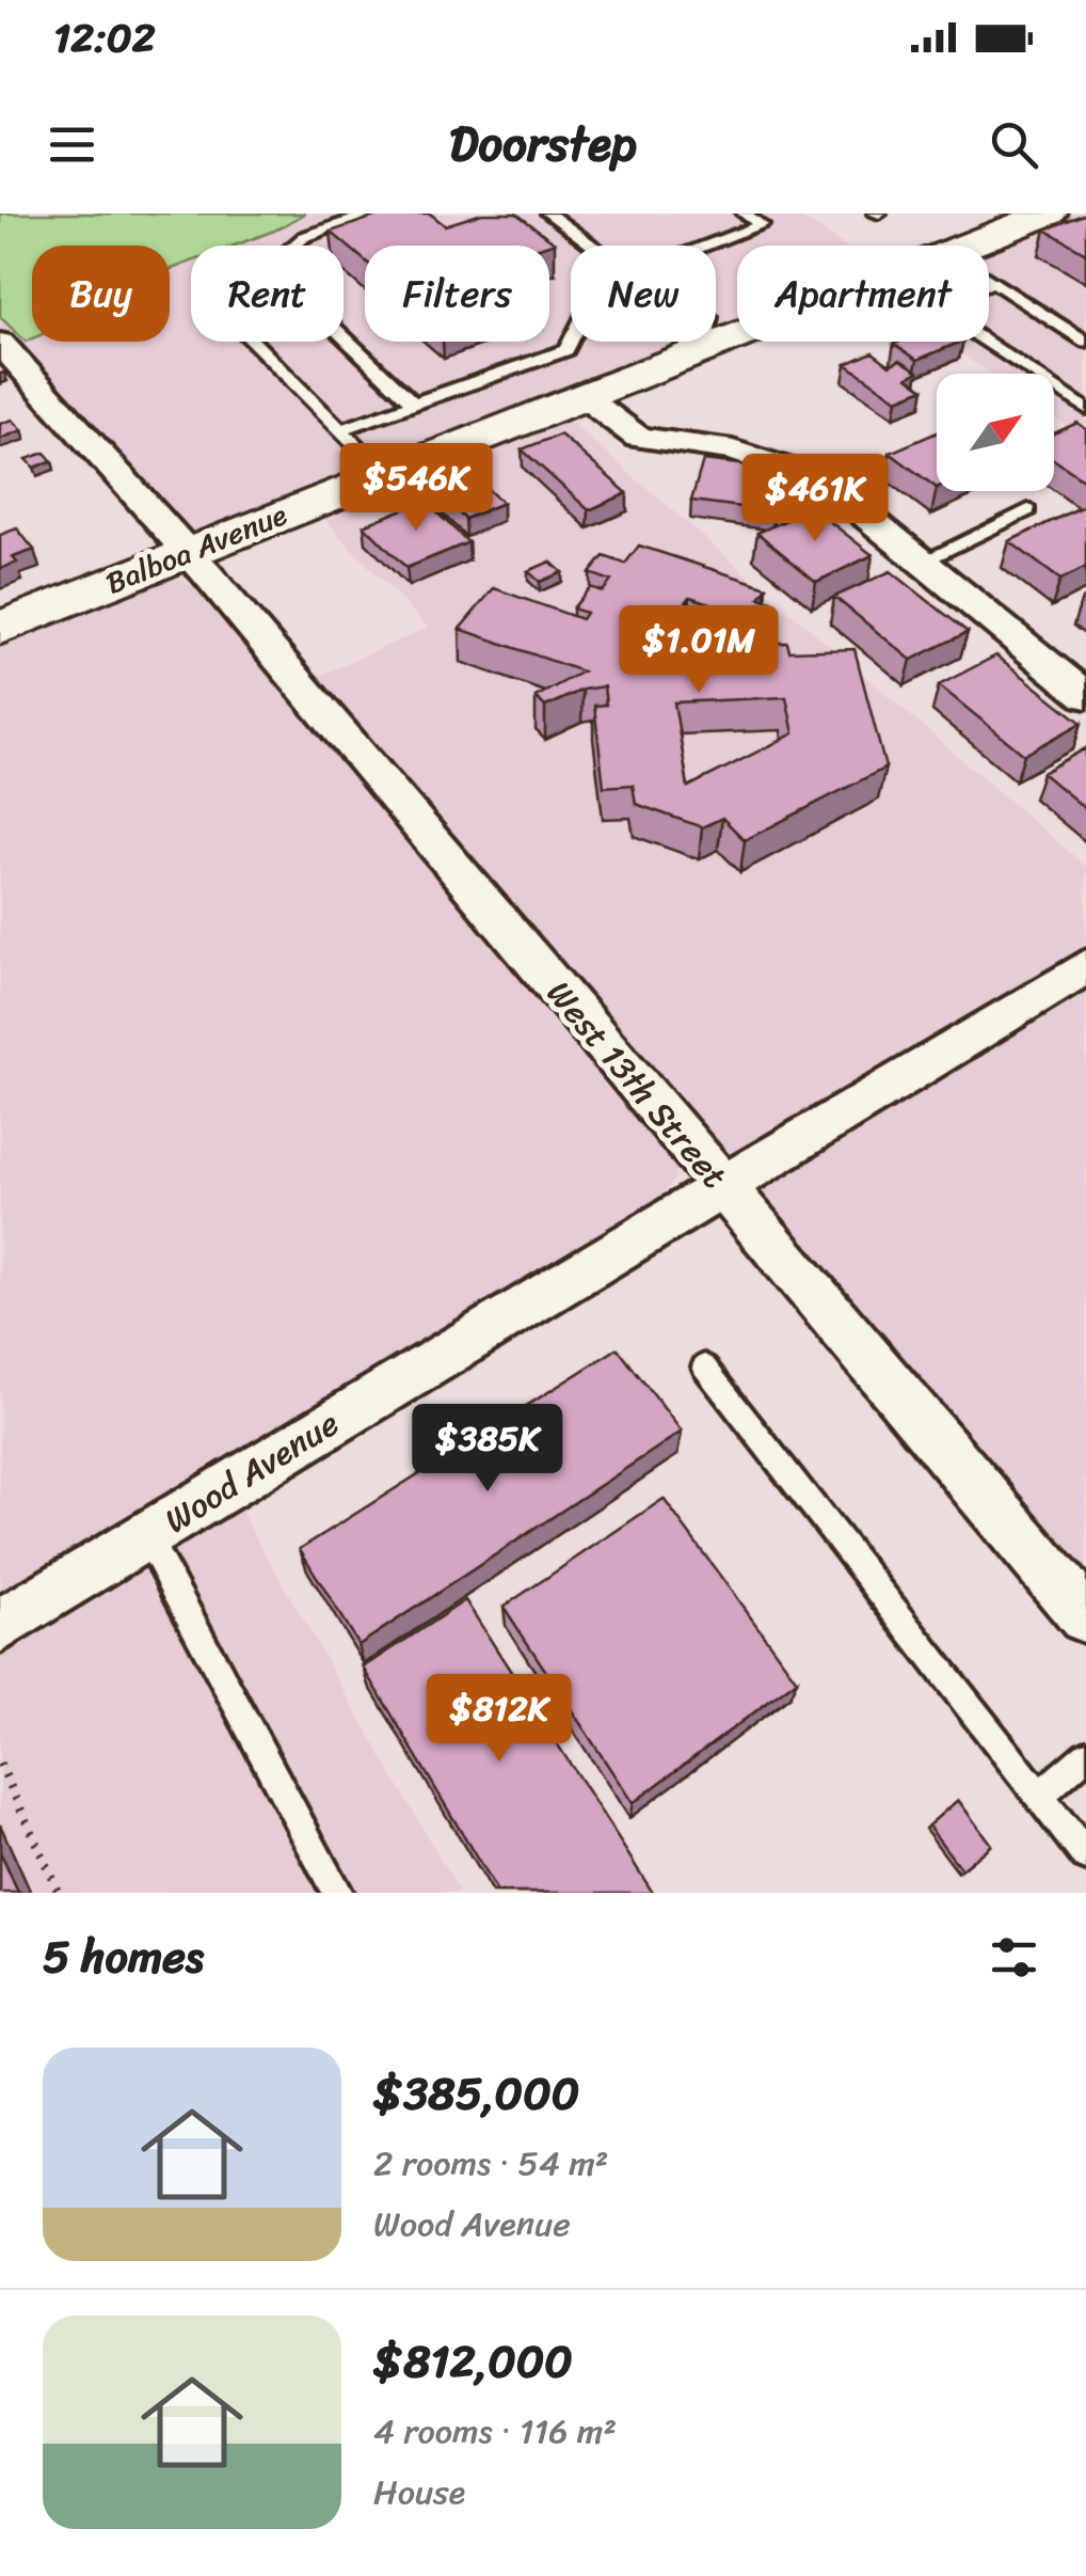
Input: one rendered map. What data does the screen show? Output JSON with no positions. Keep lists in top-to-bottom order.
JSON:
{
  "streets": {
    "street": ["Balboa Avenue", "West 13th Street", "Wood Avenue"]
  },
  "crossings": [
    ["Balboa Avenue", "West 13th Street"],
    ["West 13th Street", "Wood Avenue"]
  ],
  "north": "top right",
  "page": {
    "status": "12:02",
    "header": "Doorstep",
    "chip": [
      "Buy",
      "Rent",
      "Filters",
      "New",
      "Apartment"
    ],
    "price": [
      "$546K",
      "$461K",
      "$1.01M",
      "$385K",
      "$812K"
    ],
    "heading": "5 homes",
    "list": [
      {
        "name": "$385,000",
        "note": "2 rooms · 54 m² · Wood Avenue"
      },
      {
        "name": "$812,000",
        "note": "4 rooms · 116 m² · House"
      }
    ]
  }
}
